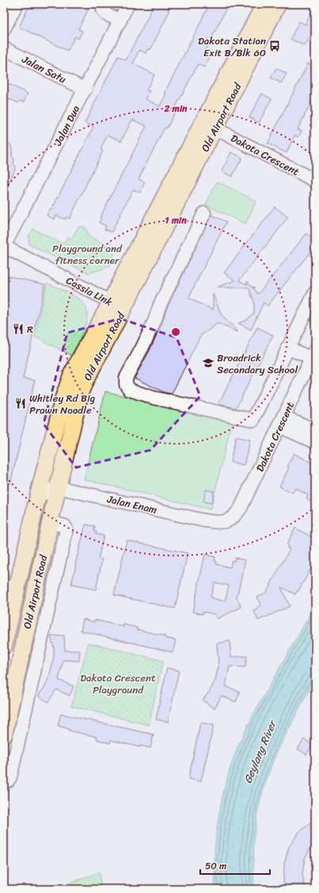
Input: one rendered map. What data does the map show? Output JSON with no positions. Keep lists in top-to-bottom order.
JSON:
{
  "streets": {
    "main road": ["Old Airport Road"],
    "street": [
      "Jalan Satu",
      "Jalan Dua",
      "Dakota Crescent",
      "Cassia Link",
      "Jalan Enam"
    ]
  },
  "crossings": [
    ["Jalan Satu", "Jalan Dua"],
    ["Old Airport Road", "Dakota Crescent"],
    ["Old Airport Road", "Cassia Link"],
    ["Old Airport Road", "Jalan Enam"],
    ["Jalan Dua", "Cassia Link"],
    ["Dakota Crescent", "Jalan Enam"]
  ],
  "water": ["Geylang River"],
  "parks": ["Playground and fitness corner", "Dakota Crescent Playground"],
  "places": {
    "bus stop": ["Dakota Station Exit B/Blk 60"],
    "restaurant": ["R", "Whitley Rd Big Prawn Noodle"],
    "school or university": ["Broadrick Secondary School"]
  },
  "scale_bar": "50 m",
  "rings": ["2 min", "1 min"]
}
